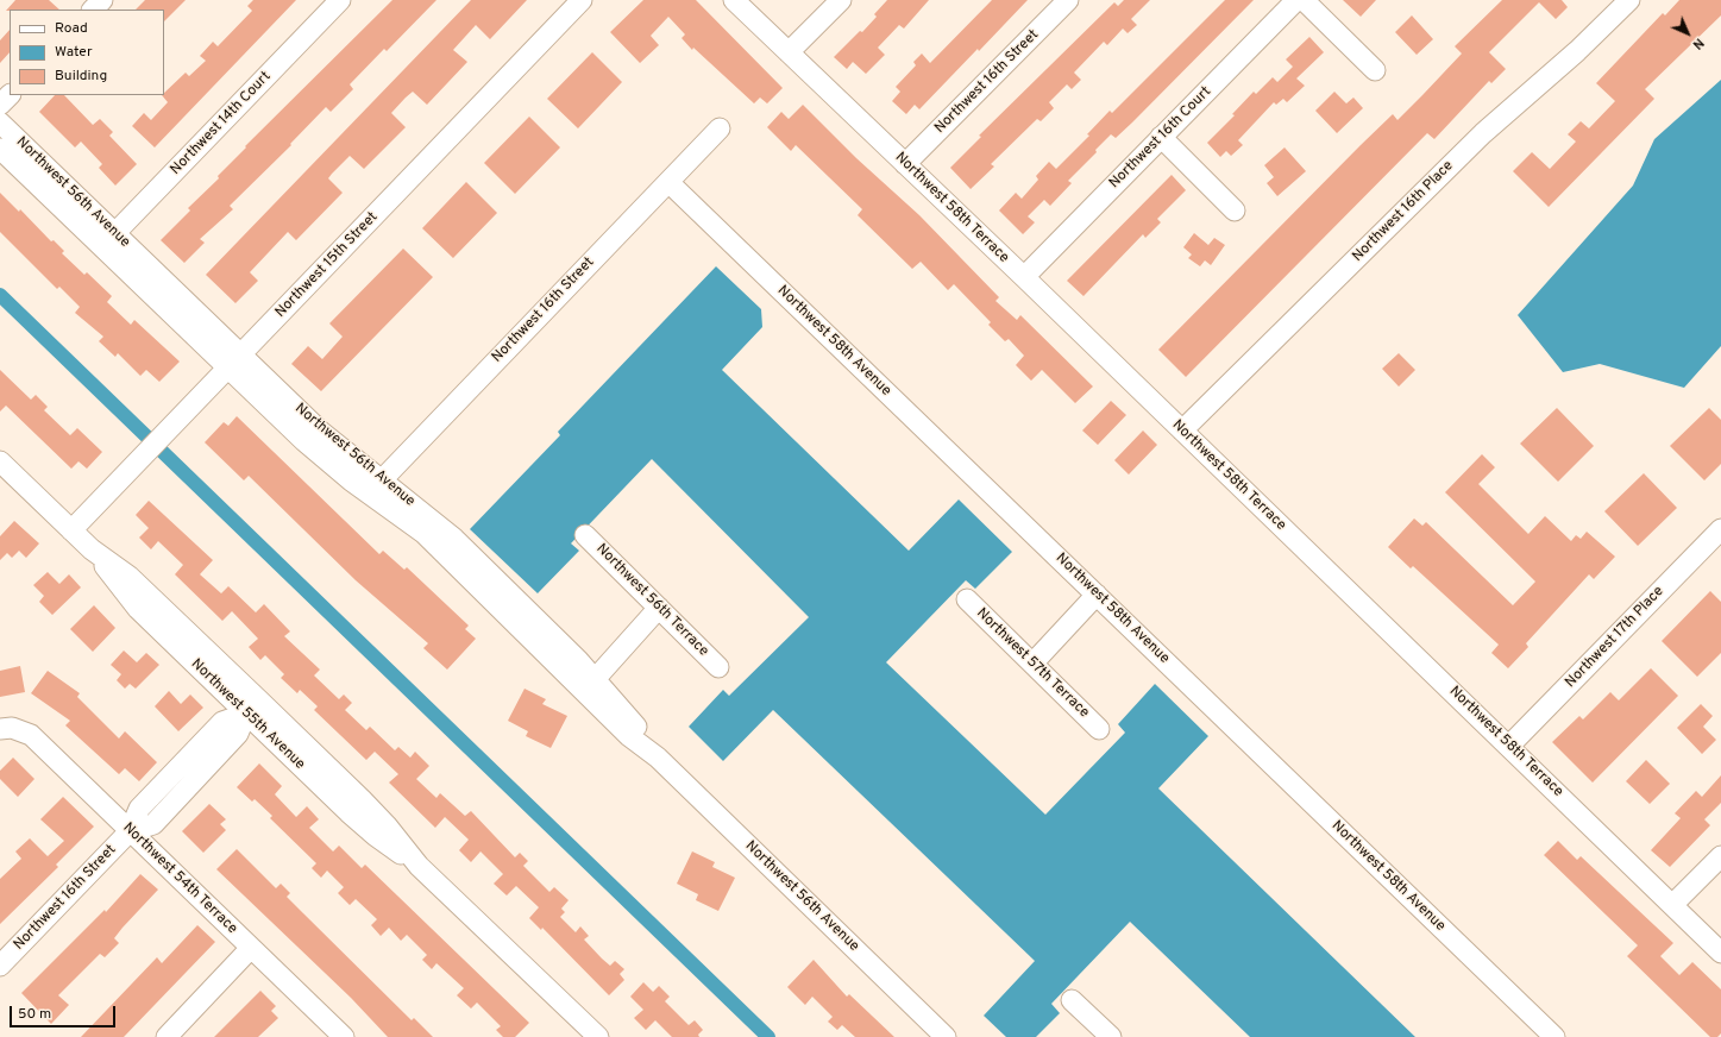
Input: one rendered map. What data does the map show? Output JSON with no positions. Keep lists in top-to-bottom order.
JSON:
{
  "streets": {
    "street": [
      "Northwest 16th Street",
      "Northwest 14th Court",
      "Northwest 16th Court",
      "Northwest 56th Avenue",
      "Northwest 58th Terrace",
      "Northwest 16th Place",
      "Northwest 15th Street",
      "Northwest 58th Avenue",
      "Northwest 56th Terrace",
      "Northwest 17th Place",
      "Northwest 57th Terrace",
      "Northwest 55th Avenue",
      "Northwest 54th Terrace"
    ]
  },
  "crossings": [
    ["Northwest 16th Street", "Northwest 56th Avenue"],
    ["Northwest 16th Street", "Northwest 58th Terrace"],
    ["Northwest 16th Street", "Northwest 58th Avenue"],
    ["Northwest 16th Street", "Northwest 55th Avenue"],
    ["Northwest 16th Street", "Northwest 54th Terrace"],
    ["Northwest 14th Court", "Northwest 56th Avenue"],
    ["Northwest 16th Court", "Northwest 58th Terrace"],
    ["Northwest 56th Avenue", "Northwest 15th Street"],
    ["Northwest 58th Terrace", "Northwest 16th Place"],
    ["Northwest 58th Terrace", "Northwest 17th Place"],
    ["Northwest 15th Street", "Northwest 55th Avenue"]
  ],
  "legend": ["Road", "Water", "Building"],
  "scale_bar": "50 m",
  "north": "bottom right"
}
